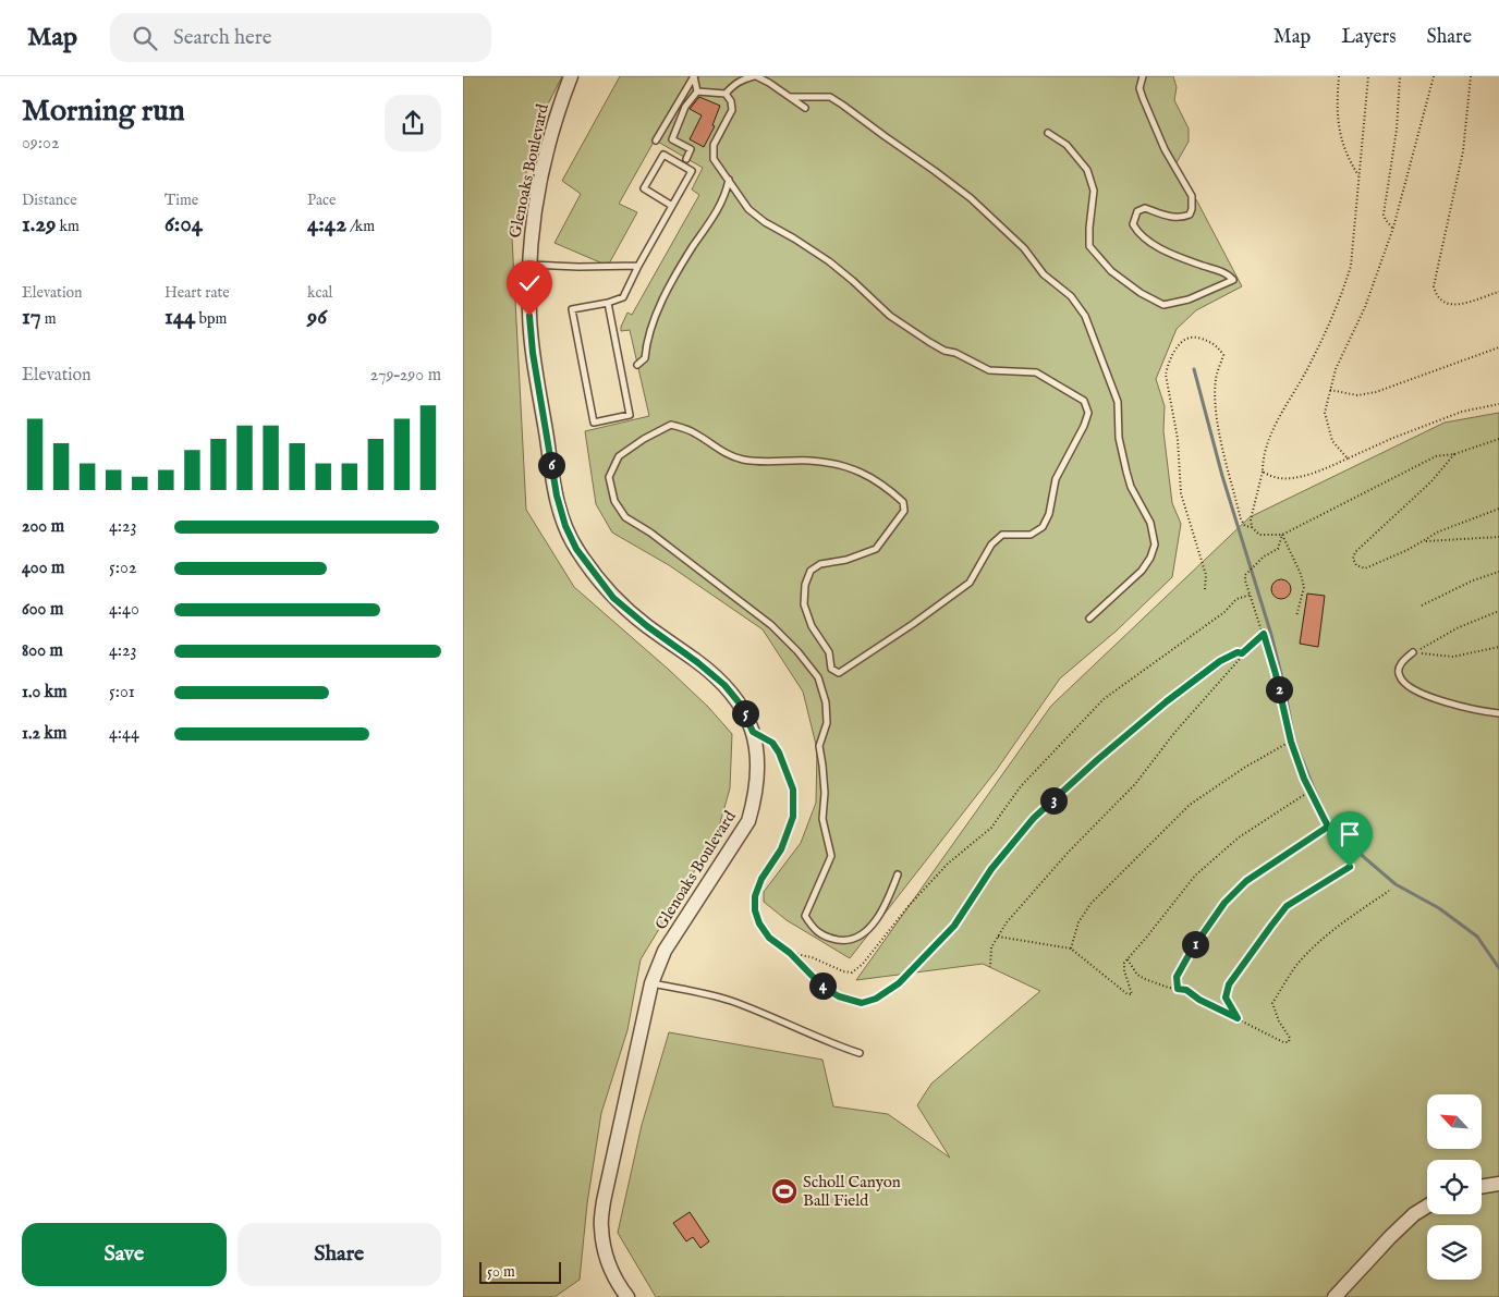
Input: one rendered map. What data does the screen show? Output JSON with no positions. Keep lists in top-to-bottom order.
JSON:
{
  "streets": {
    "street": ["Glenoaks Boulevard"]
  },
  "places": {
    "sports": ["Scholl Canyon Ball Field"]
  },
  "scale_bar": "50 m",
  "north": "top left",
  "page": {
    "header": "Map",
    "search": "Search here",
    "nav": ["Map", "Layers", "Share"],
    "heading": ["Morning run", "09:02"],
    "stats": [
      ["Distance", "1.29 km"],
      ["Time", "6:04"],
      ["Pace", "4:42 /km"],
      ["Elevation", "17 m"],
      ["Heart rate", "144 bpm"],
      ["kcal", "96"]
    ],
    "chart": ["Elevation", "279–290 m"],
    "pins": [
      "6",
      "2",
      "5",
      "3",
      "1",
      "4"
    ],
    "list": [
      {
        "name": "200 m",
        "note": "4:23"
      },
      {
        "name": "400 m",
        "note": "5:02"
      },
      {
        "name": "600 m",
        "note": "4:40"
      },
      {
        "name": "800 m",
        "note": "4:23"
      },
      {
        "name": "1.0 km",
        "note": "5:01"
      },
      {
        "name": "1.2 km",
        "note": "4:44"
      }
    ],
    "buttons": ["Save", "Share"],
    "scale": "50 m"
  }
}
